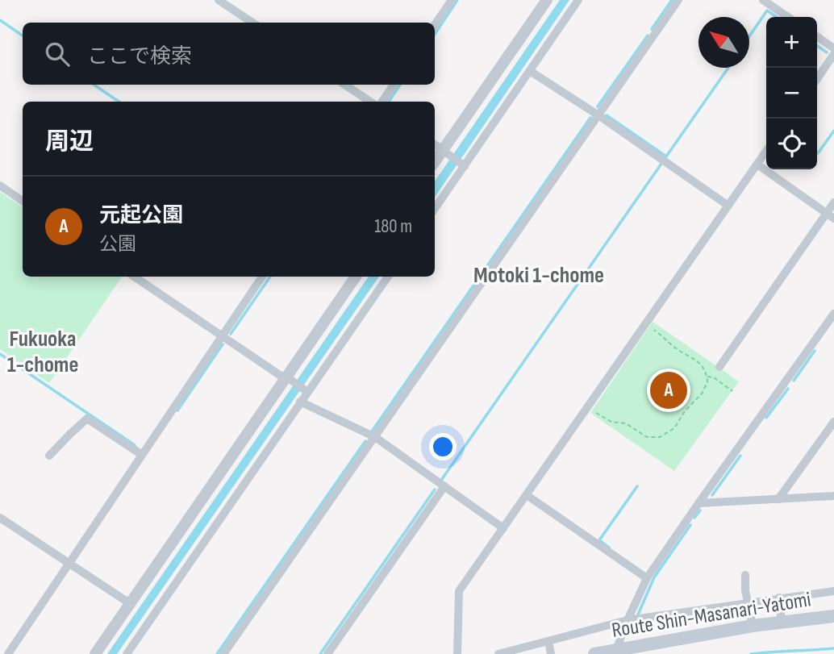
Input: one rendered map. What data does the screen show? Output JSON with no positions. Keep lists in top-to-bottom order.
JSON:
{
  "streets": {
    "main road": ["Route Shin-Masanari-Yatomi"]
  },
  "districts": ["Motoki 1-chome", "Fukuoka 1-chome"],
  "north": "top left",
  "page": {
    "map_buttons": ["+", "−"],
    "search": "ここで検索",
    "heading": "周辺",
    "list": [
      {
        "mark": "A",
        "name": "元起公園",
        "note": "公園",
        "value": "180 m"
      }
    ],
    "pins": "A"
  }
}
